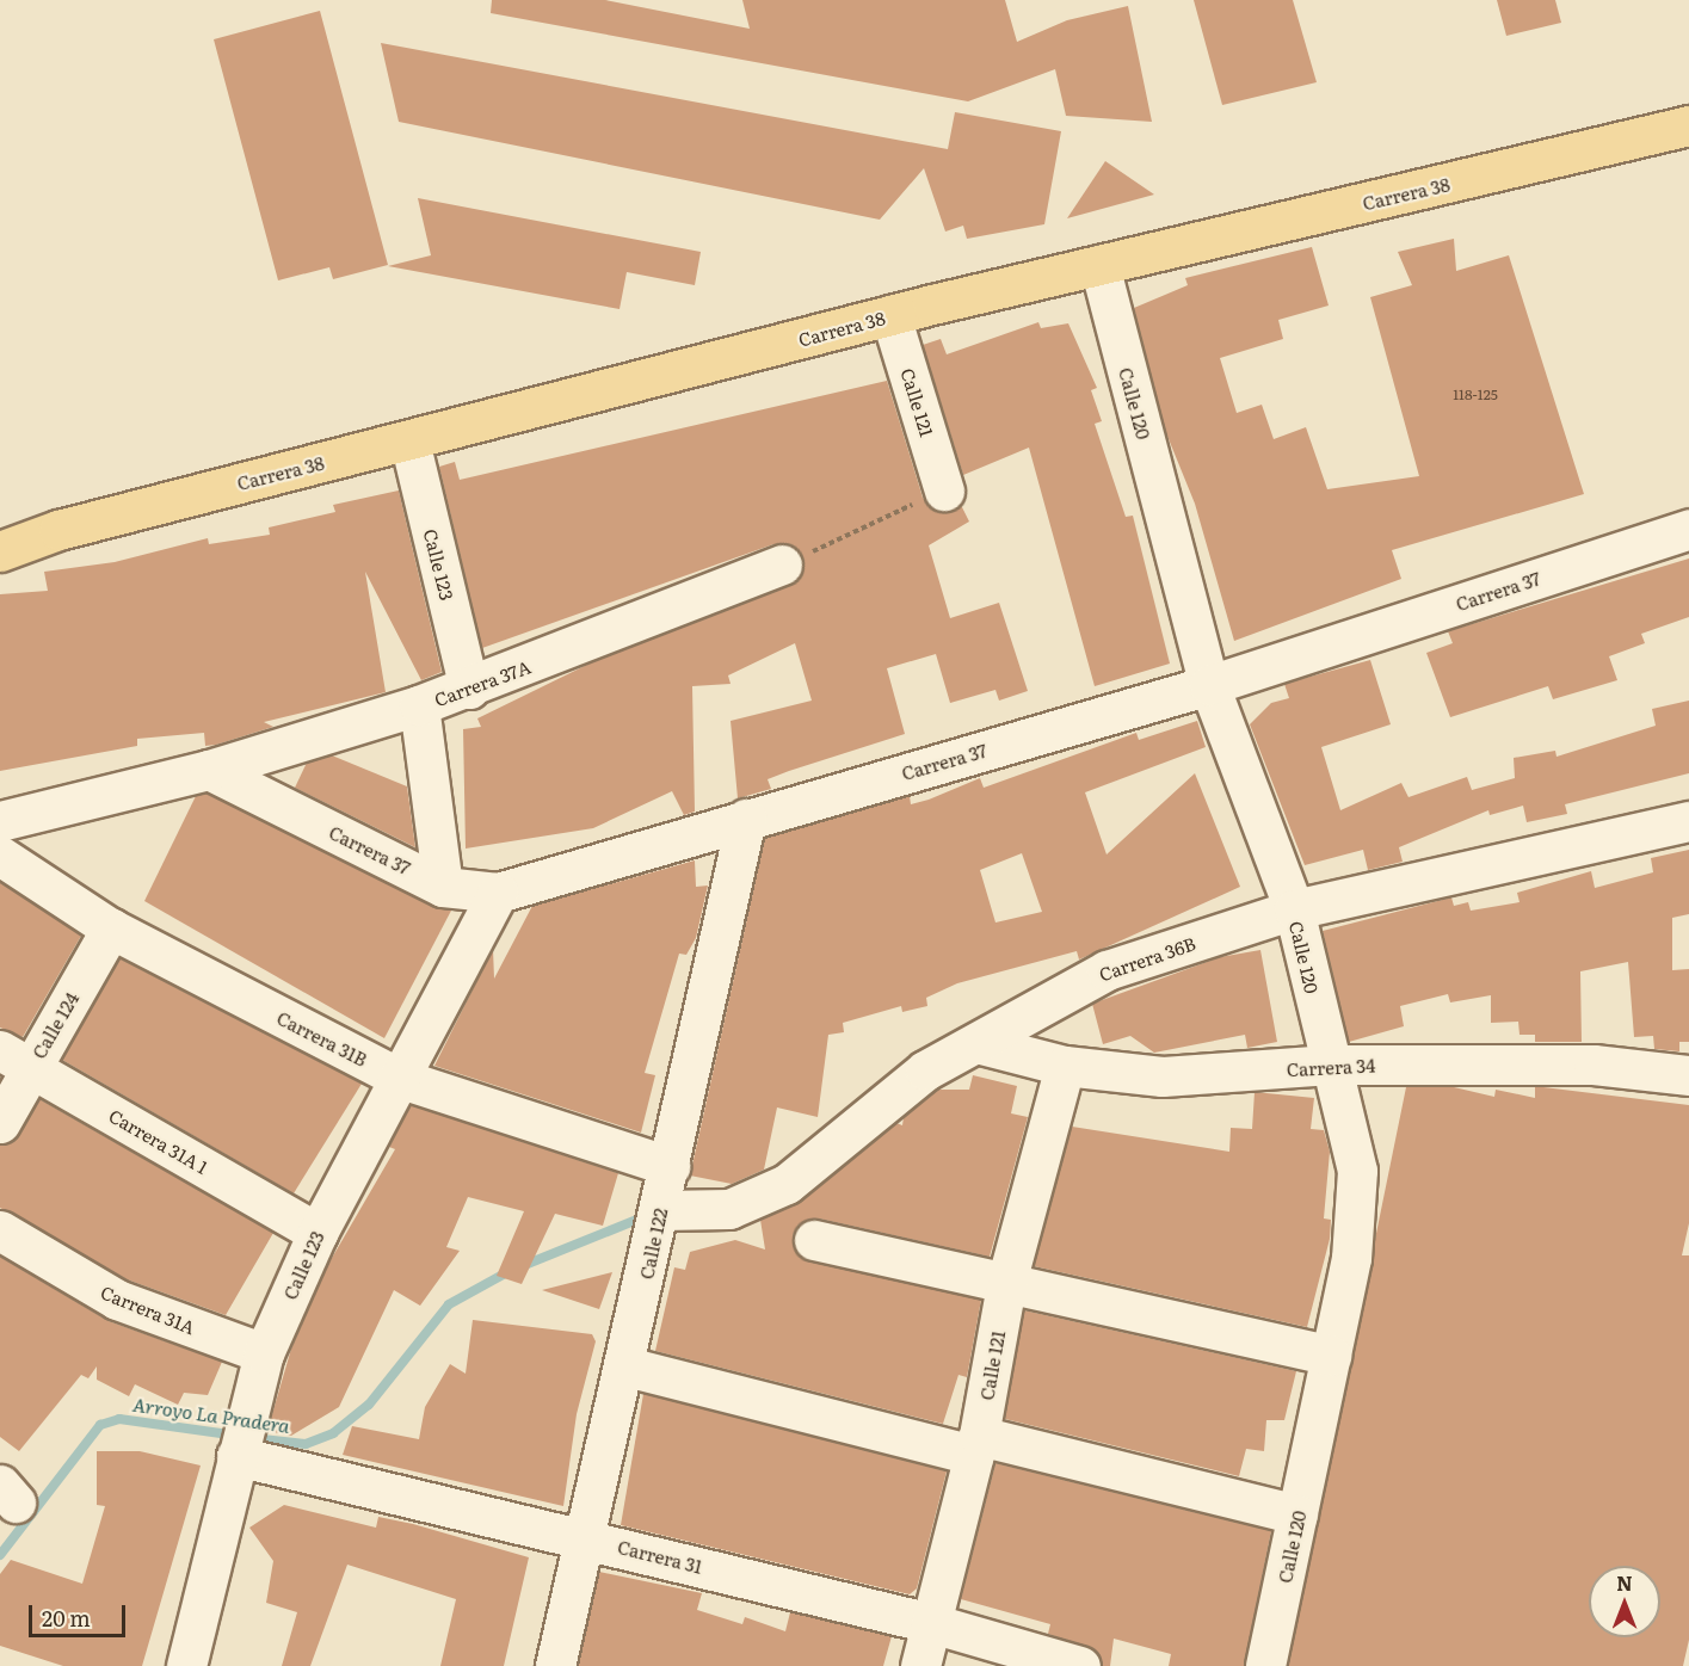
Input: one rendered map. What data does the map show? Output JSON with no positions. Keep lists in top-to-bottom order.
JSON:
{
  "streets": {
    "main road": ["Carrera 38"],
    "street": [
      "Calle 121",
      "Calle 120",
      "Calle 123",
      "Carrera 37",
      "Carrera 37A",
      "Carrera 36B",
      "Calle 124",
      "Carrera 31B",
      "Carrera 34",
      "Carrera 31A 1",
      "Calle 122",
      "Carrera 31A",
      "Carrera 31"
    ]
  },
  "crossings": [
    ["Carrera 38", "Calle 121"],
    ["Carrera 38", "Calle 120"],
    ["Carrera 38", "Calle 123"],
    ["Calle 121", "Carrera 34"],
    ["Calle 121", "Carrera 31"],
    ["Calle 120", "Carrera 37"],
    ["Calle 120", "Carrera 36B"],
    ["Calle 120", "Carrera 34"],
    ["Calle 123", "Carrera 37"],
    ["Calle 123", "Carrera 37A"],
    ["Calle 123", "Carrera 31B"],
    ["Calle 123", "Carrera 31A 1"],
    ["Calle 123", "Carrera 31A"],
    ["Calle 123", "Carrera 31"],
    ["Carrera 37", "Carrera 37A"],
    ["Carrera 37", "Calle 122"],
    ["Carrera 36B", "Carrera 34"],
    ["Carrera 36B", "Calle 122"],
    ["Calle 124", "Carrera 31B"],
    ["Calle 124", "Carrera 31A 1"],
    ["Carrera 31B", "Calle 122"],
    ["Calle 122", "Carrera 31"]
  ],
  "water": ["Arroyo La Pradera"],
  "house_numbers": ["118-125"],
  "scale_bar": "20 m",
  "north": "top"
}
